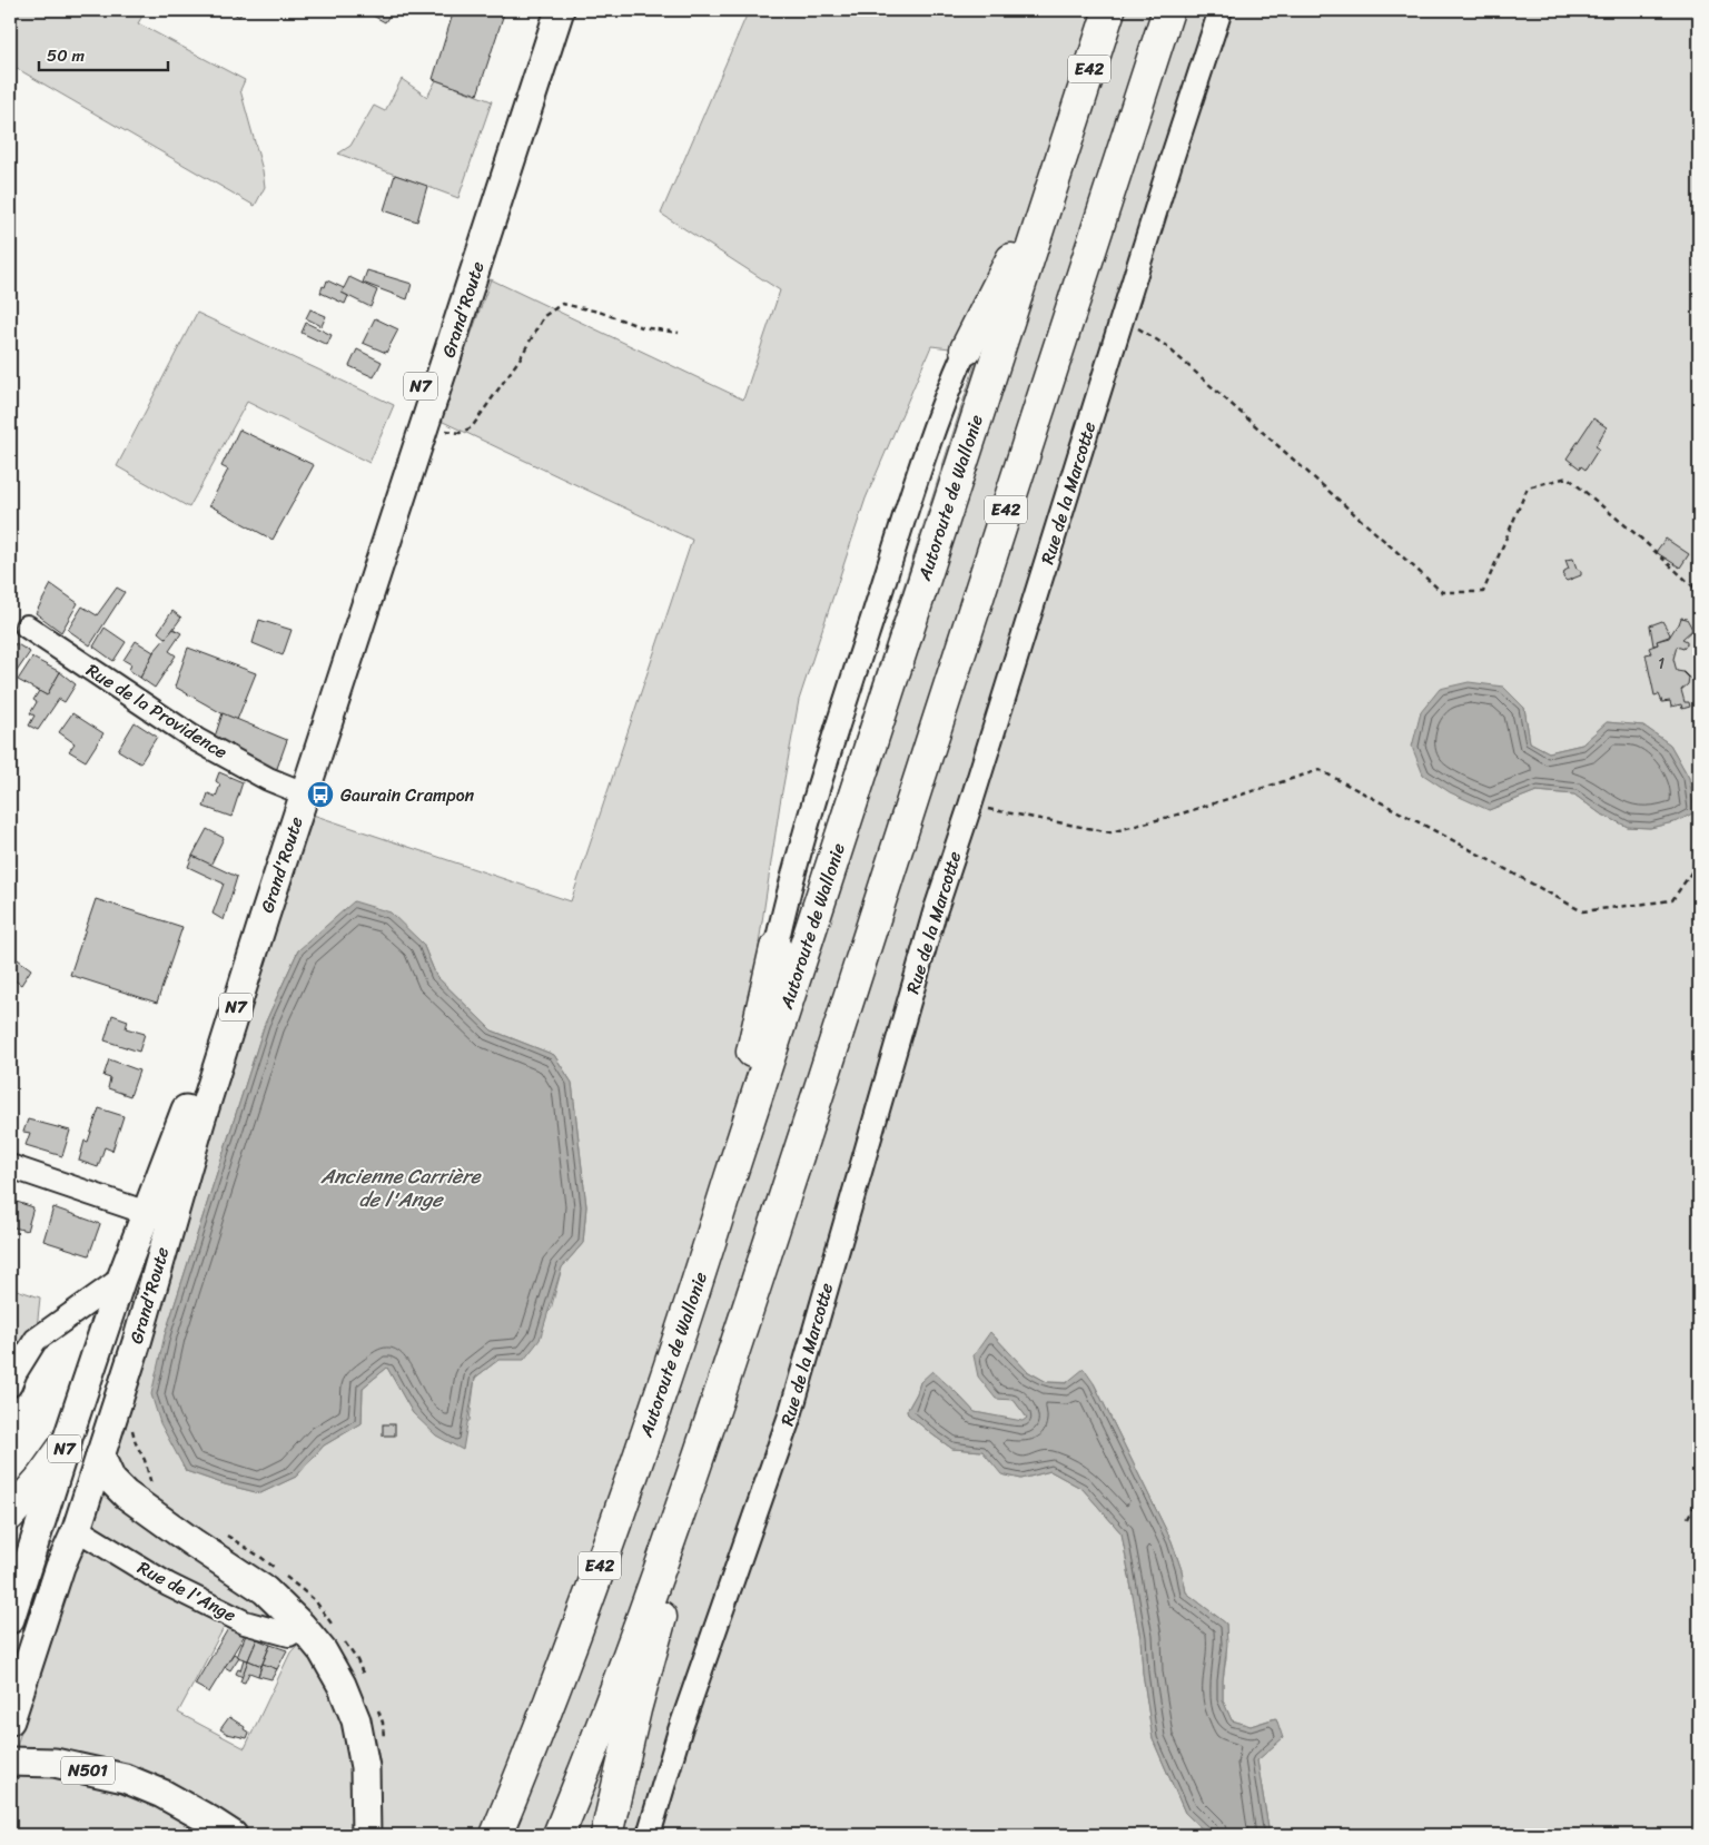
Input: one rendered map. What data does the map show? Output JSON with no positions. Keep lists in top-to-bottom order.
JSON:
{
  "streets": {
    "highway": ["E42", "Autoroute de Wallonie"],
    "main road": ["Grand'Route", "N7", "N501"],
    "street": ["Rue de la Marcotte", "Rue de la Providence", "Rue de l'Ange"]
  },
  "crossings": [
    ["Grand'Route", "Rue de la Providence"],
    ["Grand'Route", "Rue de l'Ange"]
  ],
  "water": ["Ancienne Carrière de l'Ange"],
  "places": {
    "bus stop": ["Gaurain Crampon"]
  },
  "house_numbers": ["1"],
  "scale_bar": "50 m"
}
